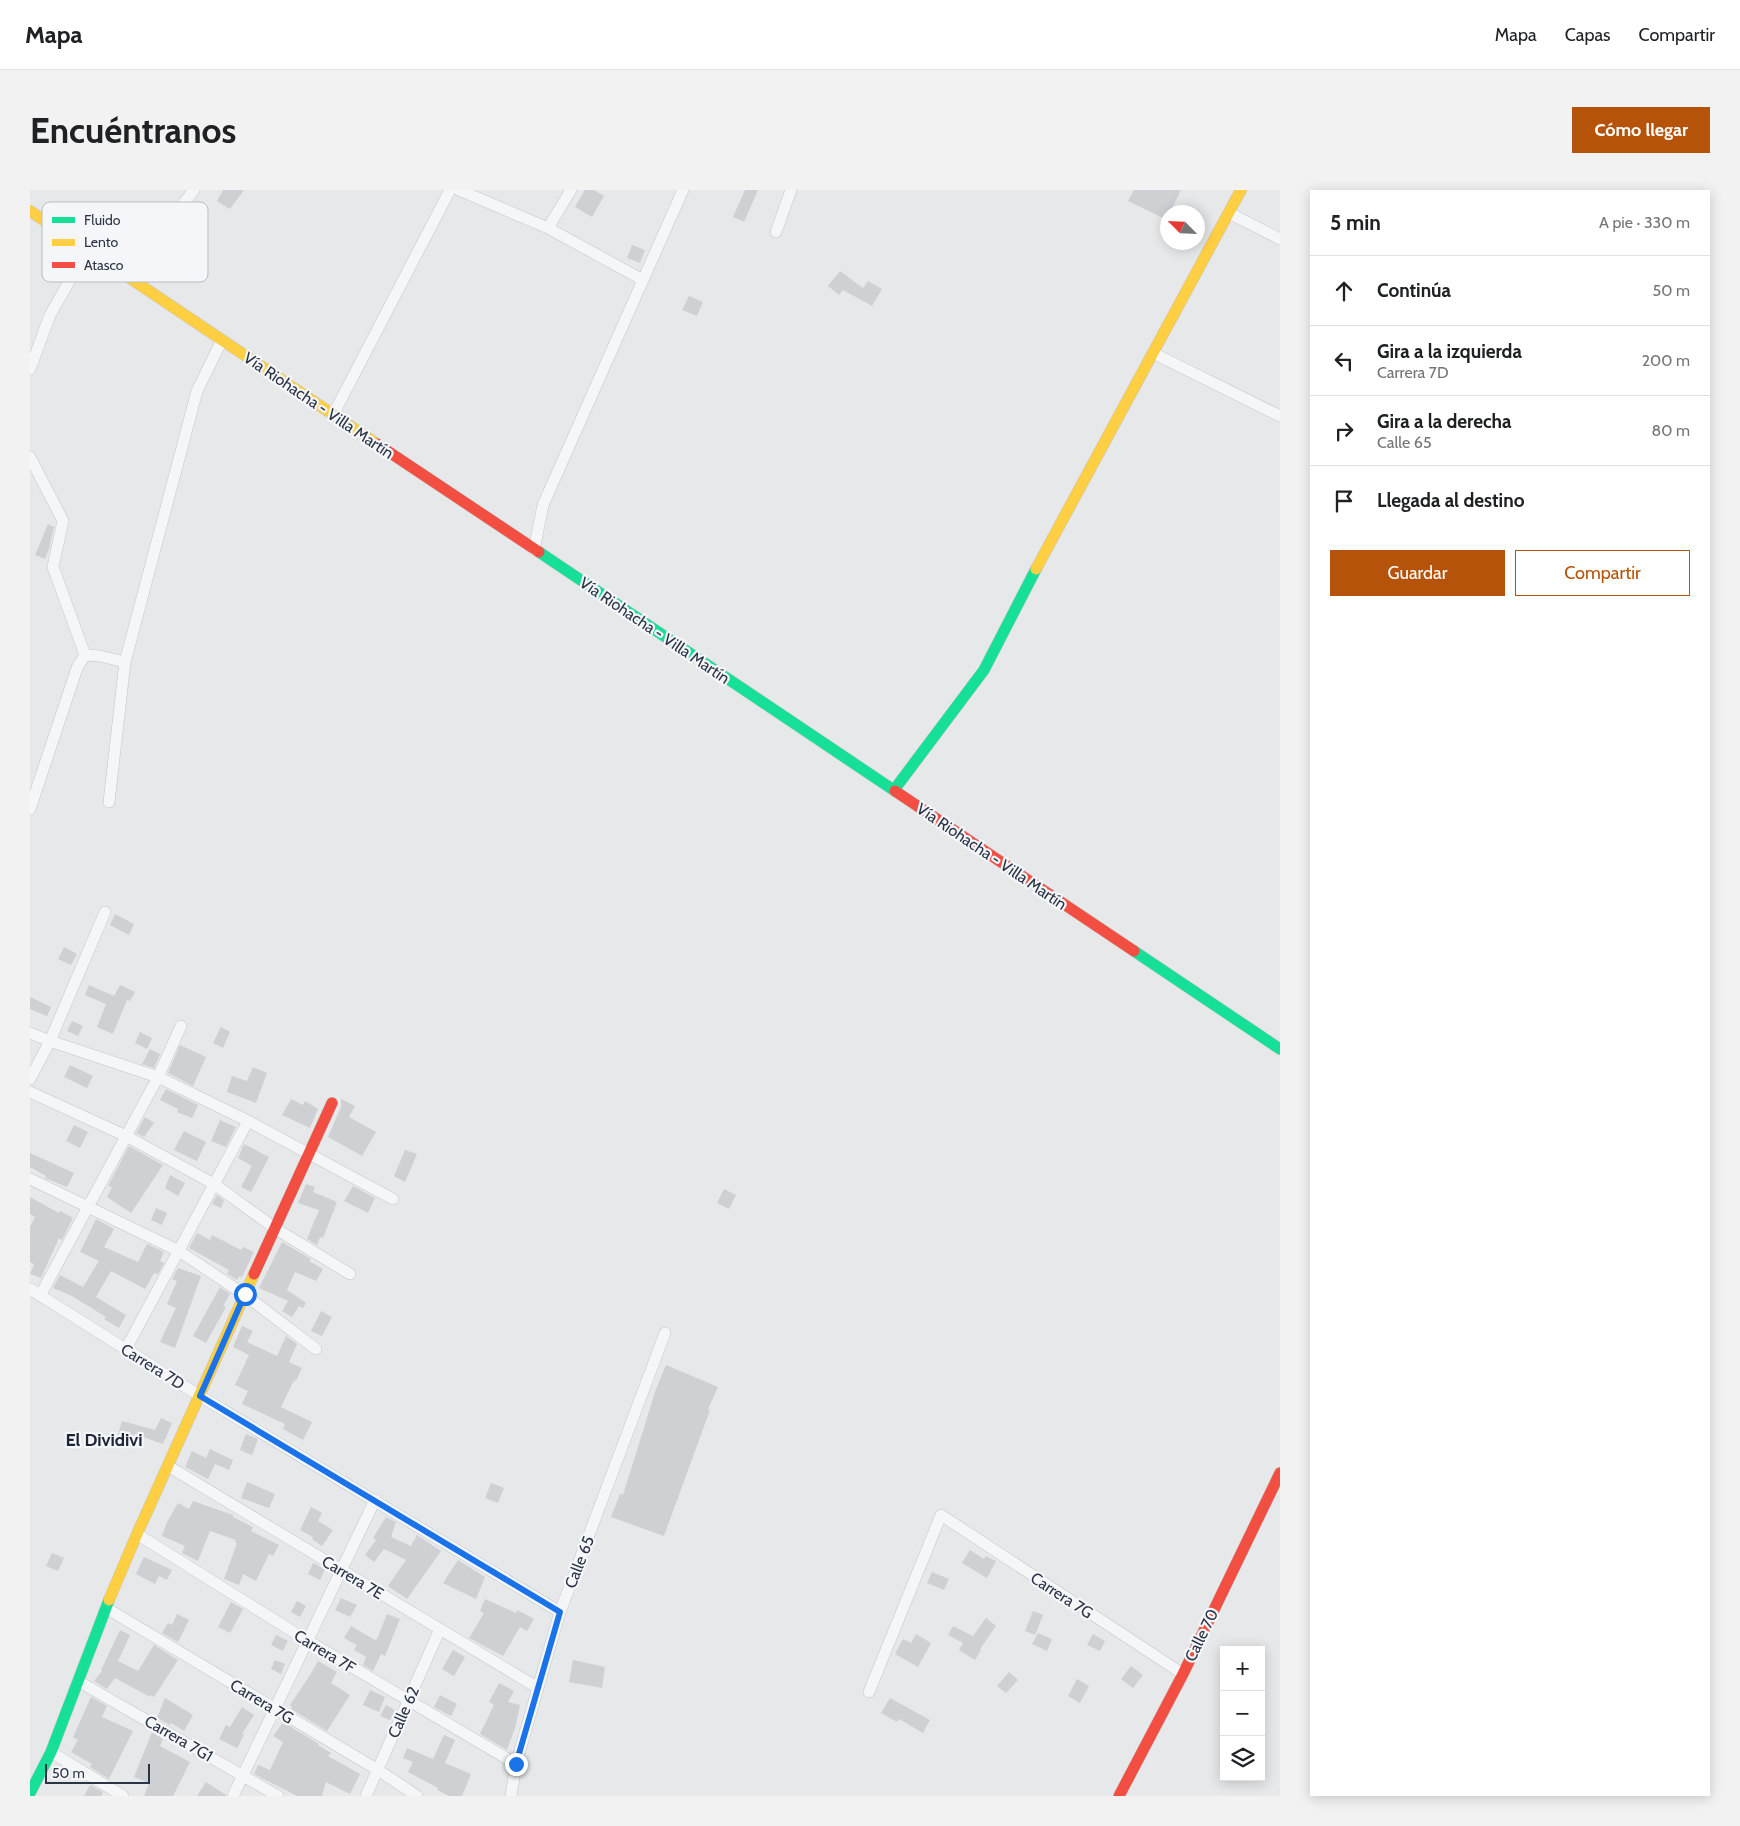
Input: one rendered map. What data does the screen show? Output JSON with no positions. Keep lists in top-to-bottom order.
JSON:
{
  "streets": {
    "street": [
      "Vía Riohacha - Villa Martín",
      "Carrera 7D",
      "Calle 65",
      "Carrera 7E",
      "Carrera 7G",
      "Calle 70",
      "Carrera 7F",
      "Calle 62",
      "Carrera 7G1"
    ]
  },
  "crossings": [
    ["Carrera 7D", "Calle 65"],
    ["Calle 65", "Carrera 7E"],
    ["Calle 65", "Carrera 7F"],
    ["Carrera 7E", "Calle 62"],
    ["Carrera 7G", "Calle 70"],
    ["Carrera 7G", "Calle 62"],
    ["Carrera 7F", "Calle 62"]
  ],
  "districts": ["El Dividivi"],
  "legend": ["Fluido", "Lento", "Atasco"],
  "scale_bar": "50 m",
  "north": "top left",
  "page": {
    "header": "Mapa",
    "nav": ["Mapa", "Capas", "Compartir"],
    "buttons": [
      "Cómo llegar",
      ["Guardar", "Compartir"]
    ],
    "title": "Encuéntranos",
    "heading": ["5 min", "A pie · 330 m"],
    "list": [
      ["Continúa", "50 m"],
      ["Gira a la izquierda", "Carrera 7D", "200 m"],
      ["Gira a la derecha", "Calle 65", "80 m"],
      "Llegada al destino"
    ],
    "map_buttons": ["+", "−"],
    "scale": "50 m"
  }
}
